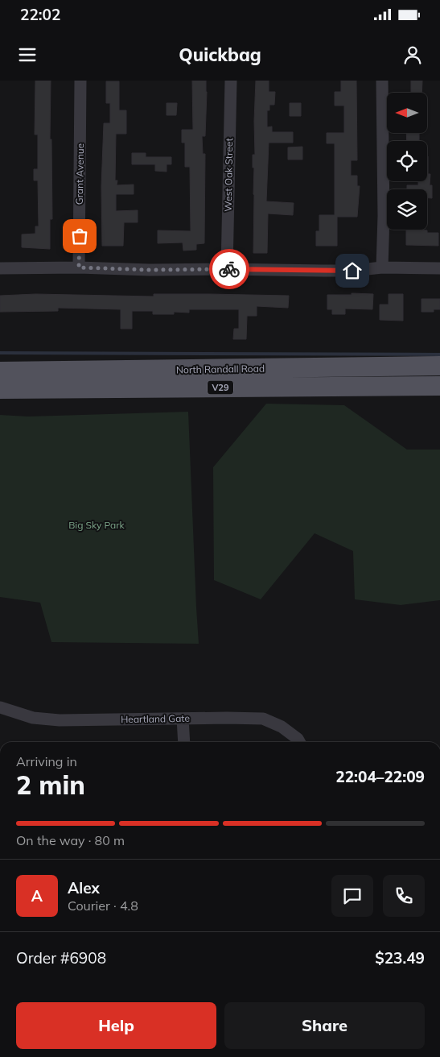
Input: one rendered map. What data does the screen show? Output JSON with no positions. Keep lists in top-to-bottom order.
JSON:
{
  "streets": {
    "main road": ["North Randall Road", "V29"],
    "street": ["Grant Avenue", "West Oak Street", "Heartland Gate"]
  },
  "parks": ["Big Sky Park"],
  "north": "left",
  "page": {
    "status": "22:02",
    "header": "Quickbag",
    "heading": ["2 min", "Arriving in", "22:04–22:09"],
    "panel": [
      "Alex",
      "Courier · 4.8",
      "Order #6908",
      "$23.49"
    ],
    "bar": "On the way · 80 m",
    "round": "A",
    "buttons": ["Help", "Share"]
  }
}
